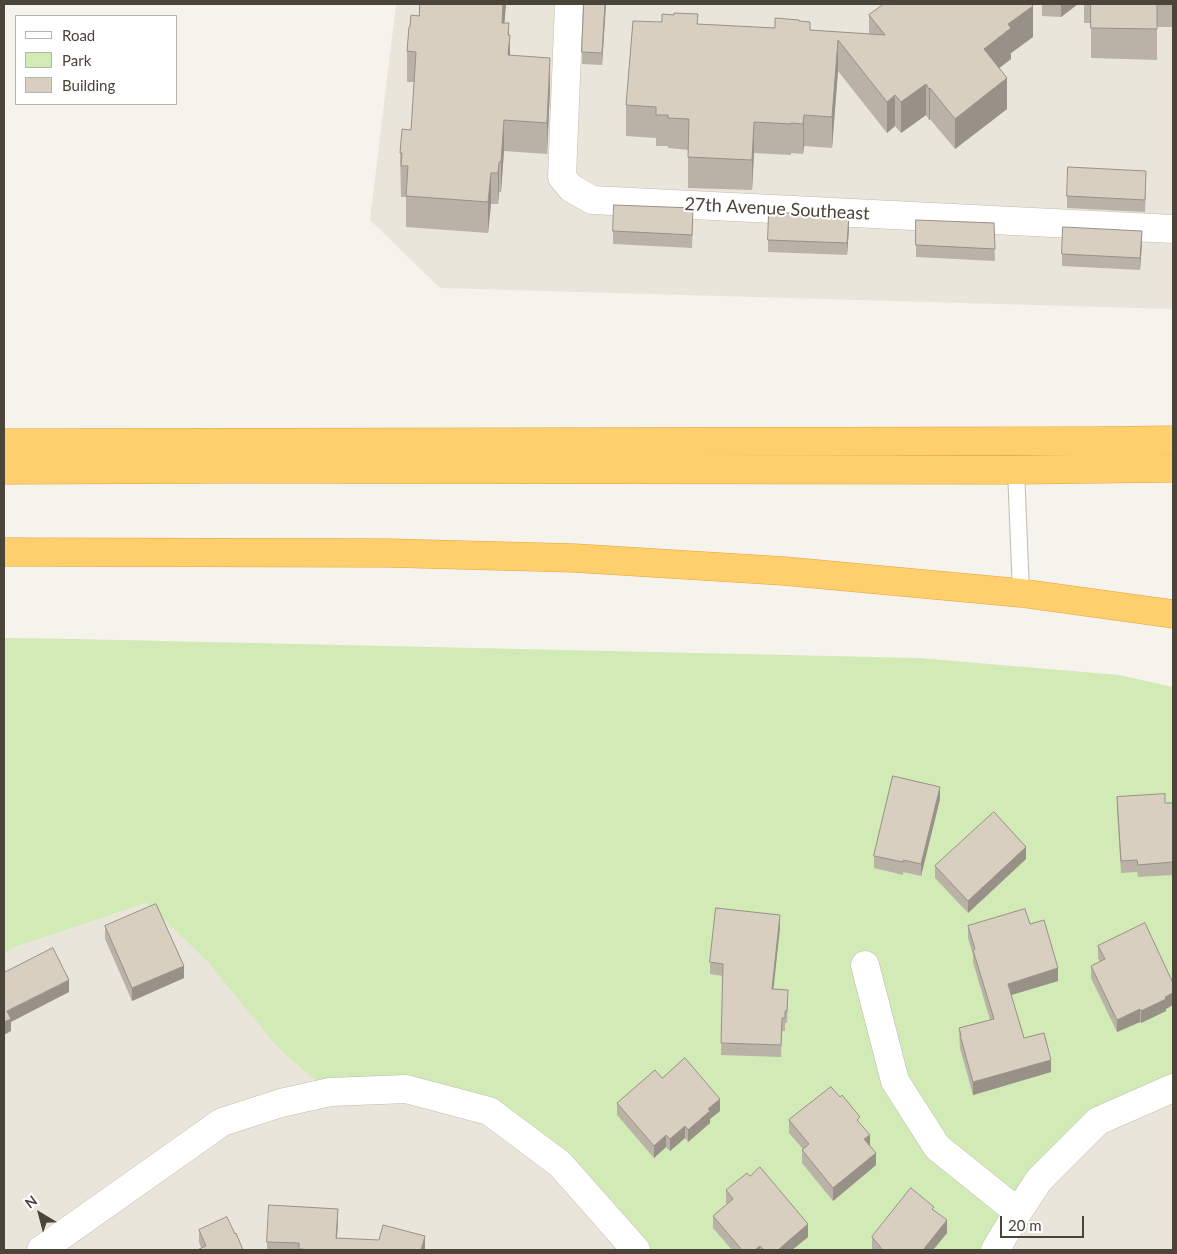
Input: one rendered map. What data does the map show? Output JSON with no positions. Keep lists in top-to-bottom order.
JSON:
{
  "streets": {
    "street": ["27th Avenue Southeast"]
  },
  "legend": ["Road", "Park", "Building"],
  "scale_bar": "20 m",
  "north": "top left"
}
